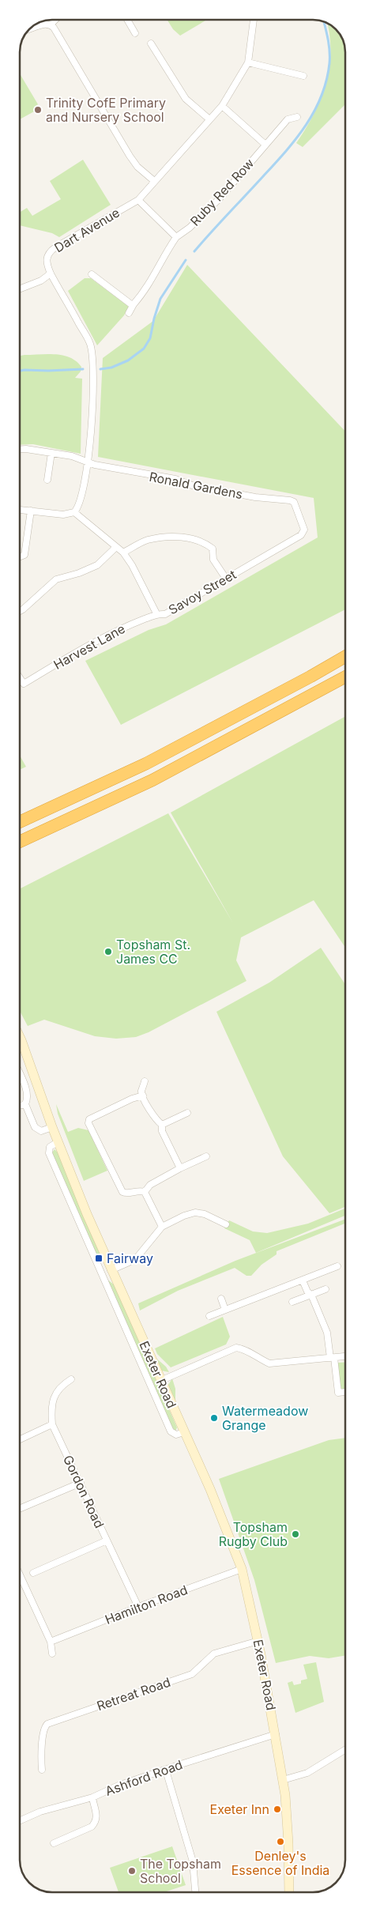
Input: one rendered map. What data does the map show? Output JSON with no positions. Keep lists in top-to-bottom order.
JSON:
{
  "streets": {
    "street": [
      "Ruby Red Row",
      "Dart Avenue",
      "Ronald Gardens",
      "Savoy Street",
      "Harvest Lane",
      "Exeter Road",
      "Gordon Road",
      "Hamilton Road",
      "Retreat Road",
      "Ashford Road"
    ]
  },
  "crossings": [
    ["Dart Avenue", "Ronald Gardens"],
    ["Dart Avenue", "Savoy Street"],
    ["Ronald Gardens", "Savoy Street"],
    ["Savoy Street", "Harvest Lane"],
    ["Exeter Road", "Hamilton Road"],
    ["Exeter Road", "Retreat Road"],
    ["Exeter Road", "Ashford Road"],
    ["Gordon Road", "Hamilton Road"]
  ],
  "places": {
    "other": [
      "Trinity CofE Primary and Nursery School",
      "Topsham St. James CC",
      "Watermeadow Grange",
      "Topsham Rugby Club",
      "Exeter Inn",
      "Denley's Essence of India",
      "The Topsham School"
    ],
    "transit": ["Fairway"]
  }
}
